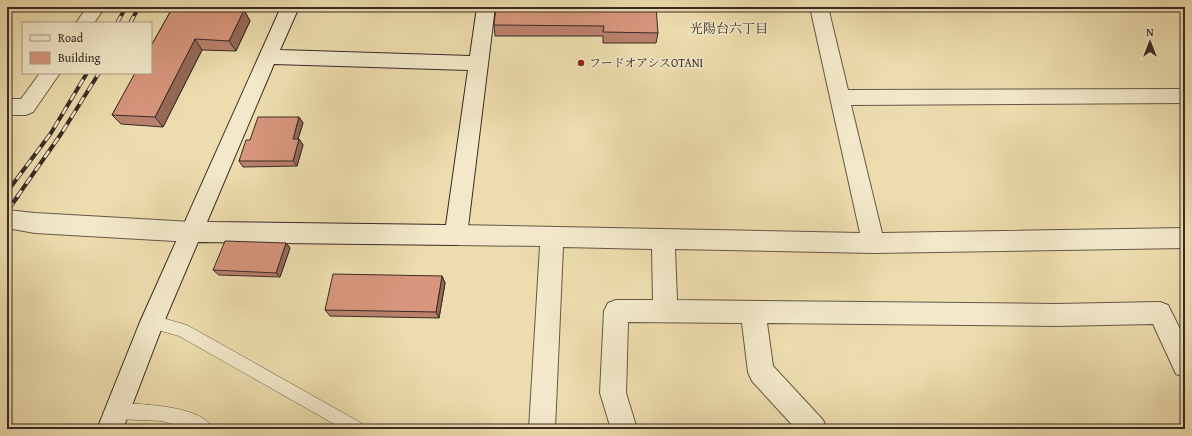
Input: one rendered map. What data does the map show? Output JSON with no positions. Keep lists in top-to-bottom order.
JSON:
{
  "districts": ["光陽台六丁目"],
  "places": ["フードオアシスOTANI"],
  "legend": ["Road", "Building"],
  "north": "top"
}
